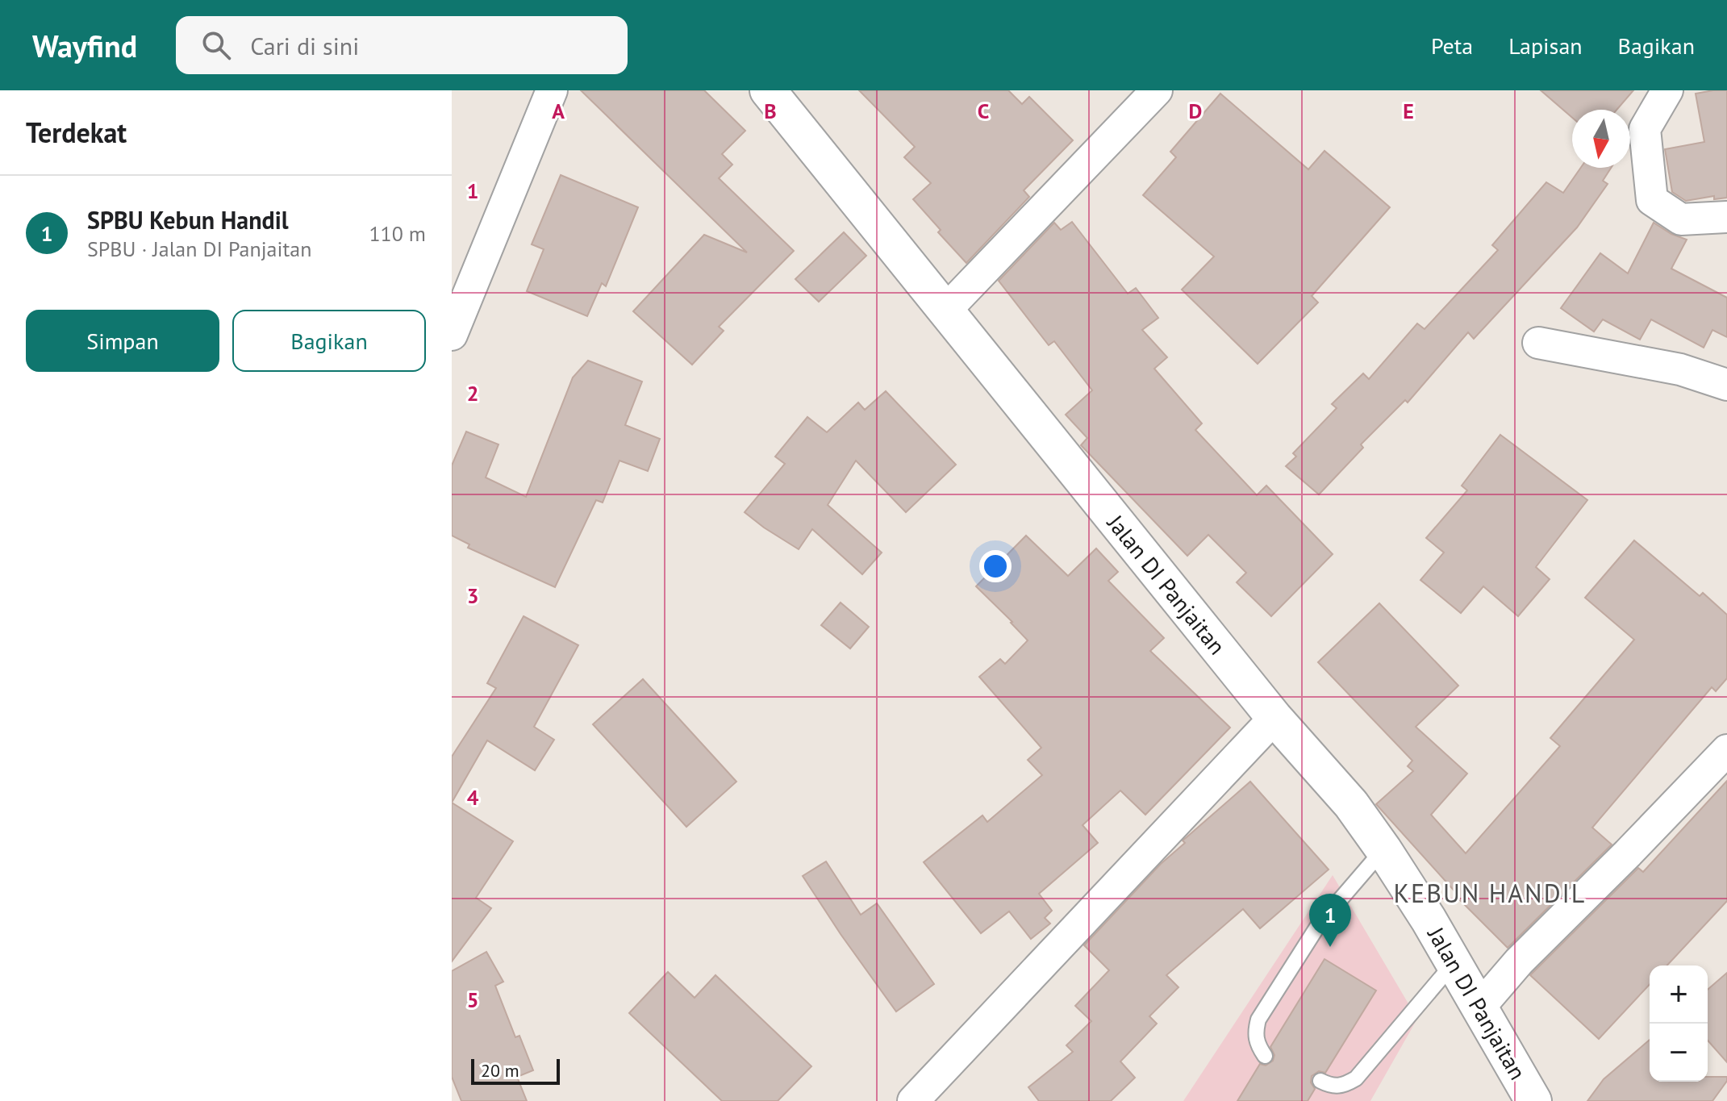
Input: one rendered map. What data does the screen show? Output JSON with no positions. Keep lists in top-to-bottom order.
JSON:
{
  "streets": {
    "street": ["Jalan DI Panjaitan"]
  },
  "districts": ["KEBUN HANDIL"],
  "scale_bar": "20 m",
  "north": "bottom",
  "page": {
    "header": "Wayfind",
    "search": "Cari di sini",
    "nav": ["Peta", "Lapisan", "Bagikan"],
    "heading": "Terdekat",
    "list": [
      {
        "mark": "1",
        "name": "SPBU Kebun Handil",
        "note": "SPBU · Jalan DI Panjaitan",
        "value": "110 m"
      }
    ],
    "buttons": ["Simpan", "Bagikan"],
    "pins": "1",
    "map_buttons": ["+", "−"],
    "scale": "20 m"
  },
  "grid": {
    "columns": [
      "A",
      "B",
      "C",
      "D",
      "E"
    ],
    "rows": [
      "1",
      "2",
      "3",
      "4",
      "5"
    ]
  }
}
